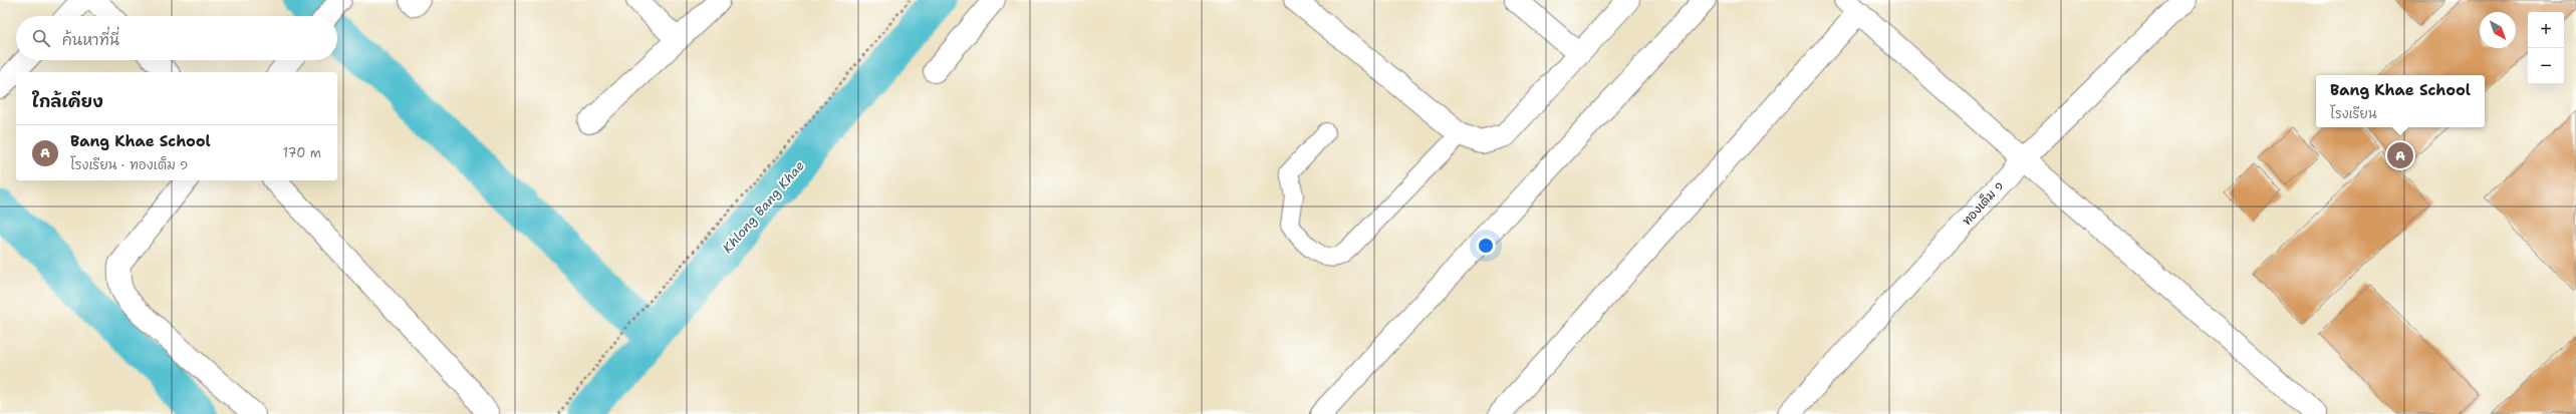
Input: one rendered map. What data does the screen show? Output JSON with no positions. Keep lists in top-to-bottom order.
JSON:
{
  "streets": {
    "street": ["ทองเต็ม ๑"]
  },
  "water": ["Khlong Bang Khae"],
  "north": "bottom right",
  "page": {
    "map_buttons": ["+", "−"],
    "search": "ค้นหาที่นี่",
    "heading": "ใกล้เคียง",
    "popup": ["Bang Khae School", "โรงเรียน"],
    "list": [
      {
        "mark": "A",
        "name": "Bang Khae School",
        "note": "โรงเรียน · ทองเต็ม ๑",
        "value": "170 m"
      }
    ],
    "pins": "A"
  }
}
